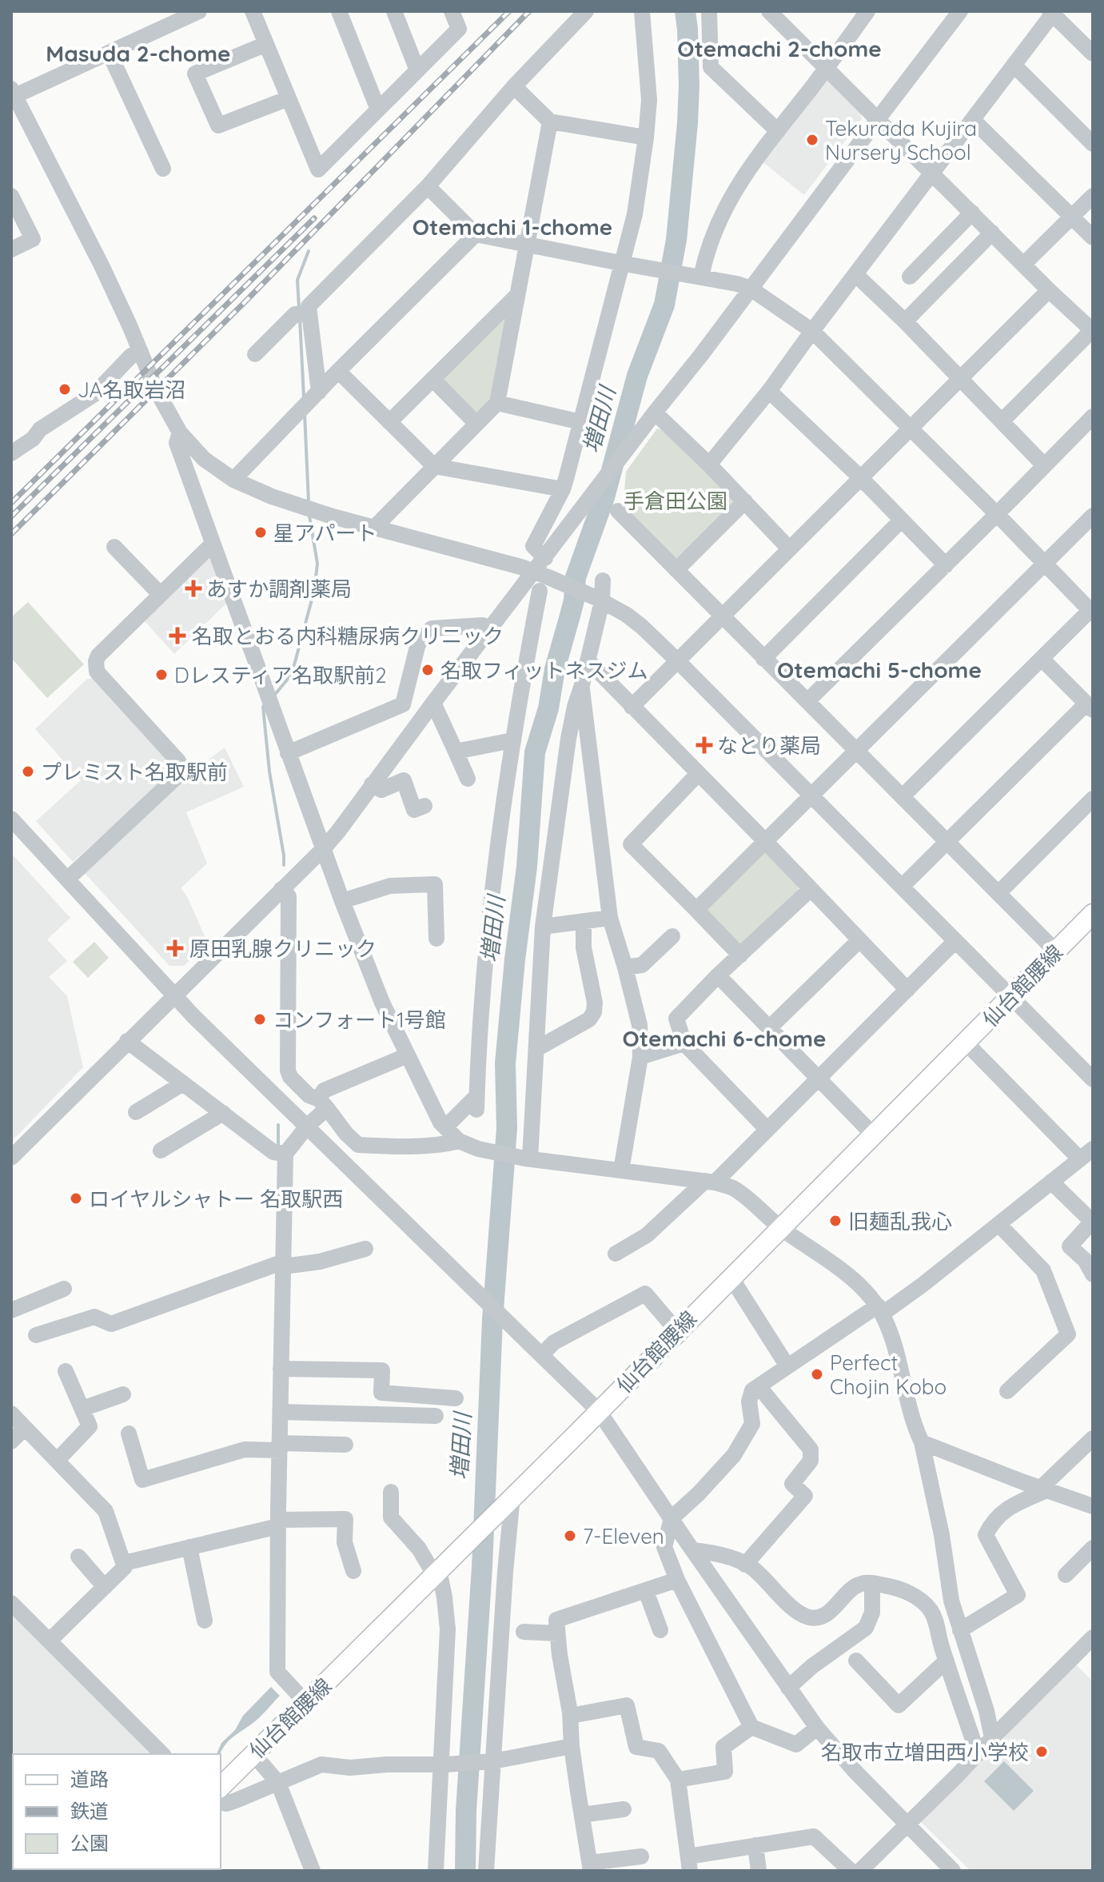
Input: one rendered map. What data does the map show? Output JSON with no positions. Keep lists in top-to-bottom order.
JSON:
{
  "streets": {
    "main road": ["仙台館腰線"]
  },
  "districts": [
    "Otemachi 2-chome",
    "Masuda 2-chome",
    "Otemachi 1-chome",
    "Otemachi 5-chome",
    "Otemachi 6-chome"
  ],
  "water": ["増田川"],
  "parks": ["手倉田公園"],
  "places": {
    "other": [
      "Tekurada Kujira Nursery School",
      "JA名取岩沼",
      "星アパート",
      "名取フィットネスジム",
      "Dレスティア名取駅前2",
      "プレミスト名取駅前",
      "コンフォート1号館",
      "ロイヤルシャトー 名取駅西",
      "旧麺乱我心",
      "Perfect Chojin Kobo",
      "7-Eleven",
      "名取市立増田西小学校"
    ],
    "health": [
      "あすか調剤薬局",
      "名取とおる内科糖尿病クリニック",
      "なとり薬局",
      "原田乳腺クリニック"
    ]
  },
  "legend": ["道路", "鉄道", "公園"]
}
